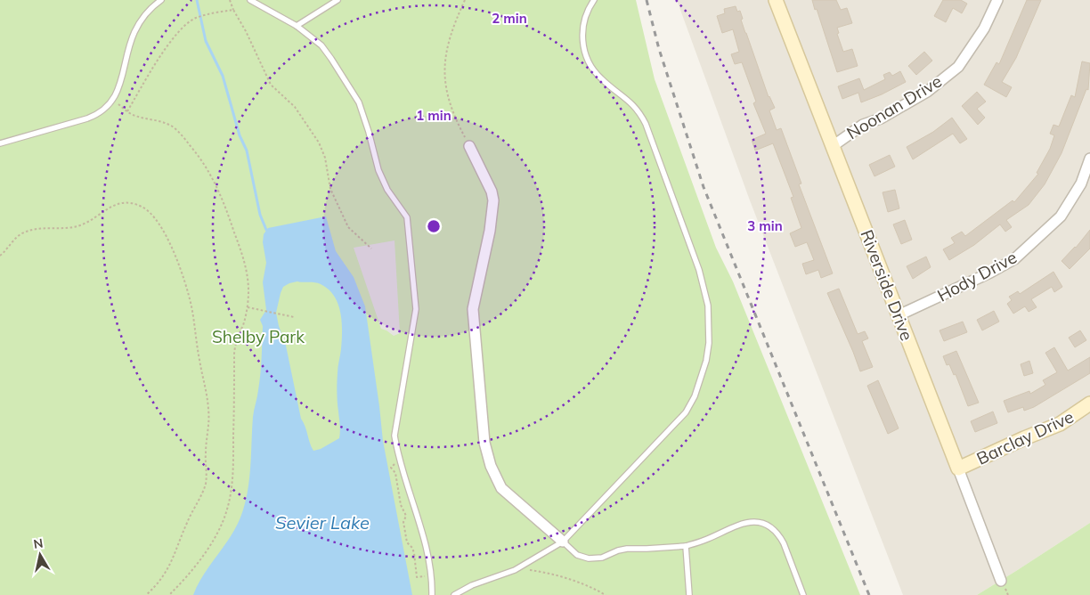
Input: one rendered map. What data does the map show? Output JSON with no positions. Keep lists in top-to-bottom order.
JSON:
{
  "streets": {
    "street": [
      "Noonan Drive",
      "Hody Drive",
      "Riverside Drive",
      "Barclay Drive"
    ]
  },
  "crossings": [
    ["Noonan Drive", "Riverside Drive"],
    ["Hody Drive", "Riverside Drive"],
    ["Riverside Drive", "Barclay Drive"]
  ],
  "water": ["Sevier Lake"],
  "parks": ["Shelby Park"],
  "north": "top",
  "rings": ["2 min", "1 min", "3 min"]
}
